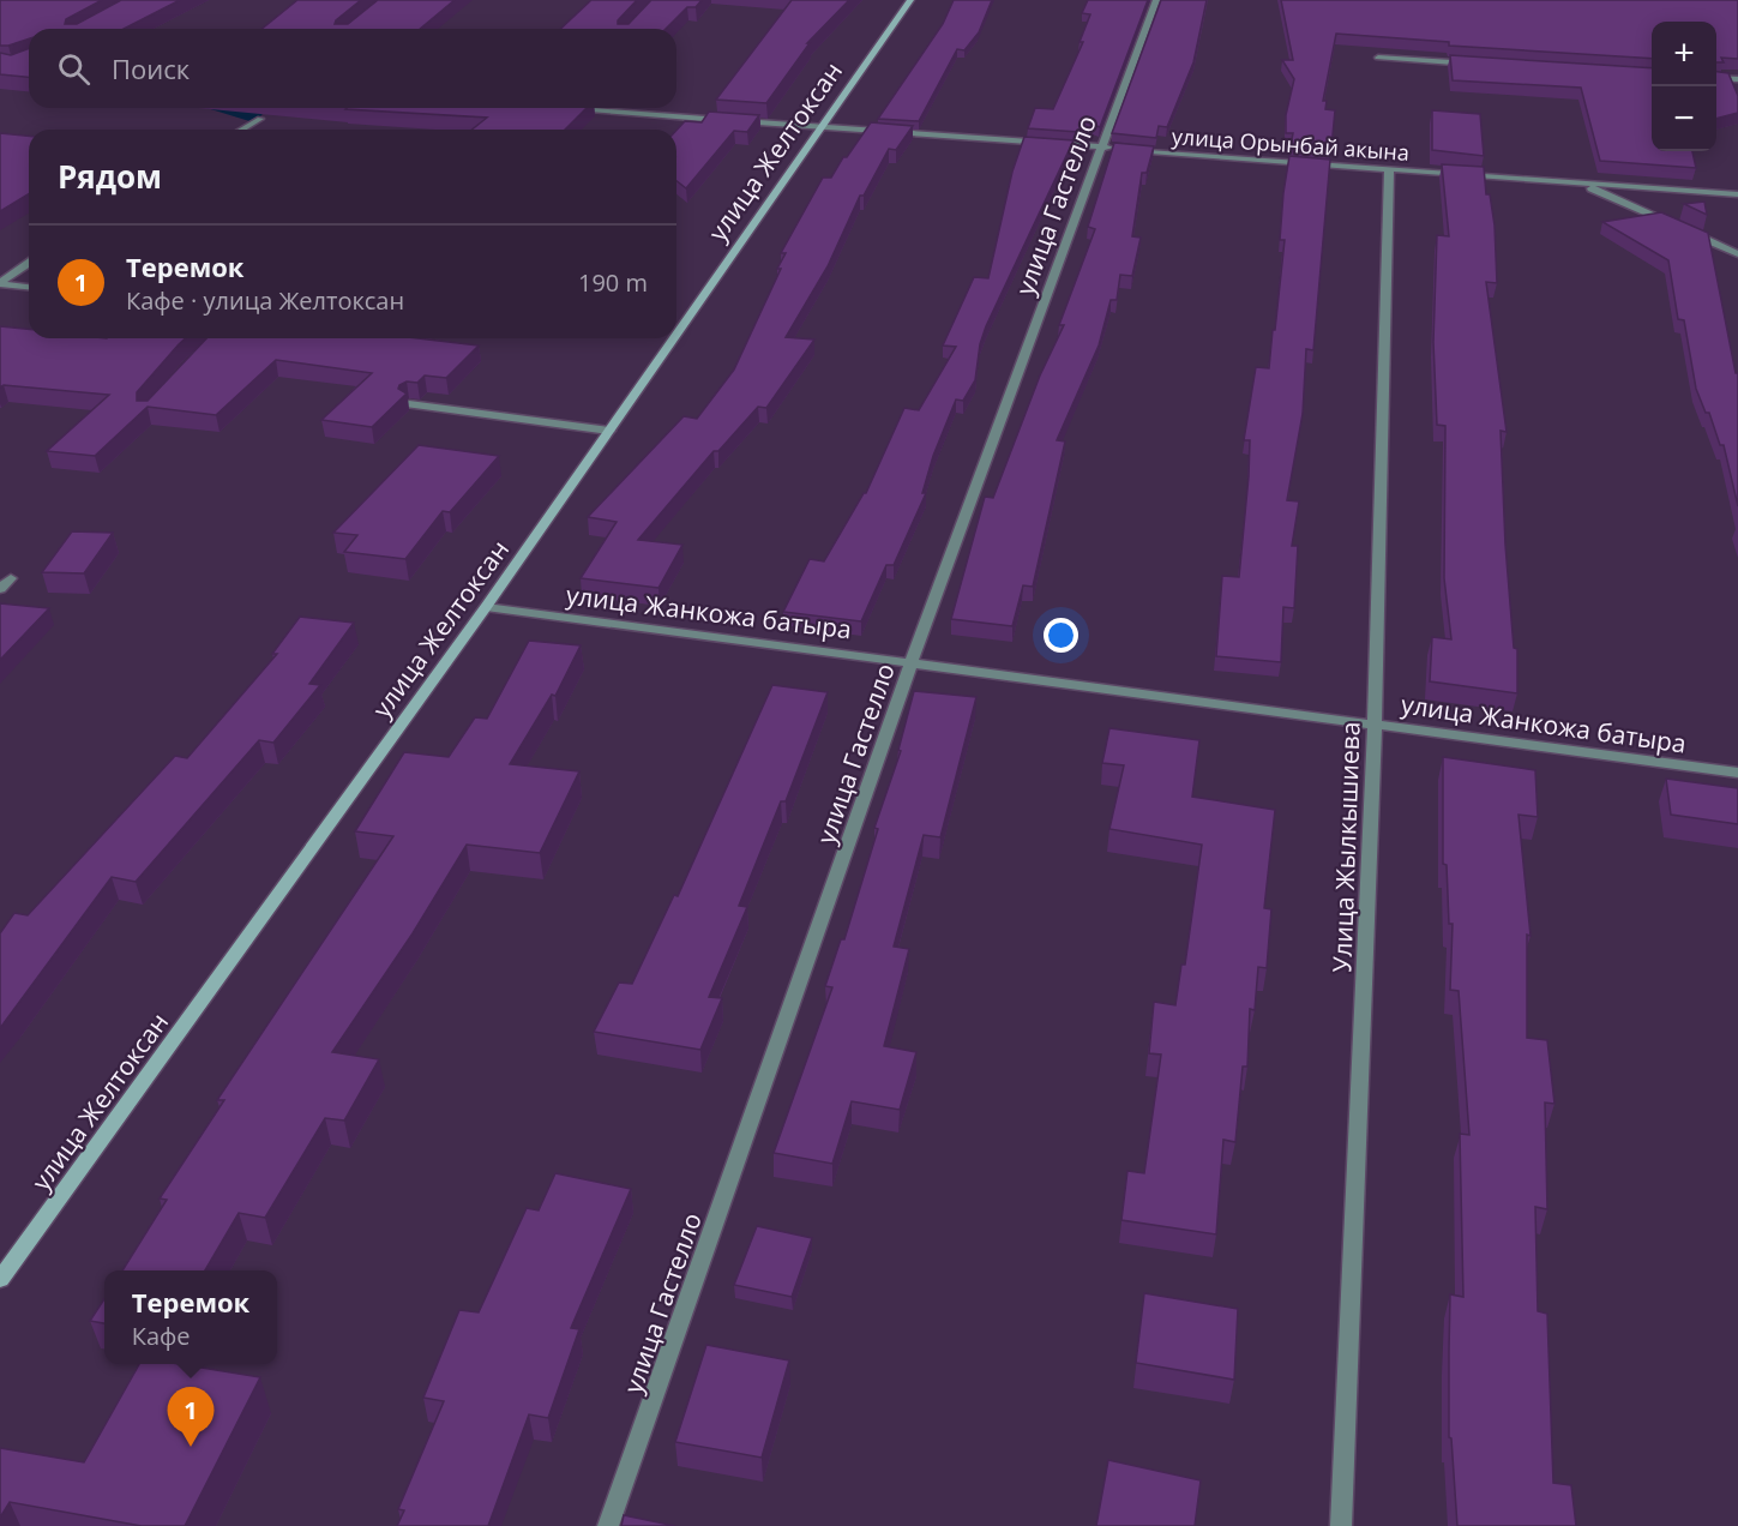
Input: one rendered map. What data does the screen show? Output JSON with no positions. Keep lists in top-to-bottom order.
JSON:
{
  "streets": {
    "main road": ["улица Желтоксан"],
    "street": [
      "улица Орынбай акына",
      "улица Гастелло",
      "улица Жанкожа батыра",
      "Улица Жылкышиева"
    ]
  },
  "crossings": [
    ["улица Орынбай акына", "улица Желтоксан"],
    ["улица Орынбай акына", "улица Гастелло"],
    ["улица Орынбай акына", "Улица Жылкышиева"],
    ["улица Желтоксан", "улица Жанкожа батыра"],
    ["улица Гастелло", "улица Жанкожа батыра"],
    ["улица Жанкожа батыра", "Улица Жылкышиева"]
  ],
  "page": {
    "map_buttons": ["+", "−"],
    "search": "Поиск",
    "heading": "Рядом",
    "list": [
      {
        "mark": "1",
        "name": "Теремок",
        "note": "Кафе · улица Желтоксан",
        "value": "190 m"
      }
    ],
    "popup": ["Теремок", "Кафе"],
    "pins": "1"
  }
}
